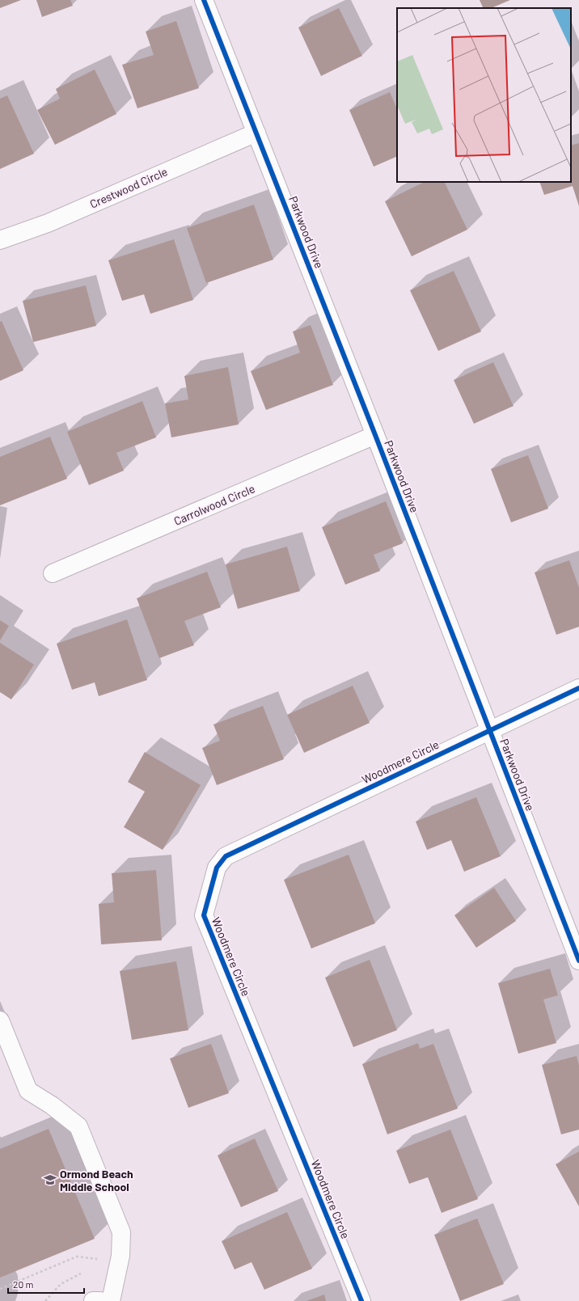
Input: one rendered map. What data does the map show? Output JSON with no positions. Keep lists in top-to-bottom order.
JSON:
{
  "streets": {
    "street": [
      "Crestwood Circle",
      "Parkwood Drive",
      "Carrolwood Circle",
      "Woodmere Circle"
    ]
  },
  "crossings": [
    ["Crestwood Circle", "Parkwood Drive"],
    ["Parkwood Drive", "Carrolwood Circle"],
    ["Parkwood Drive", "Woodmere Circle"]
  ],
  "places": {
    "school or university": ["Ormond Beach Middle School"]
  },
  "scale_bar": "20 m"
}
